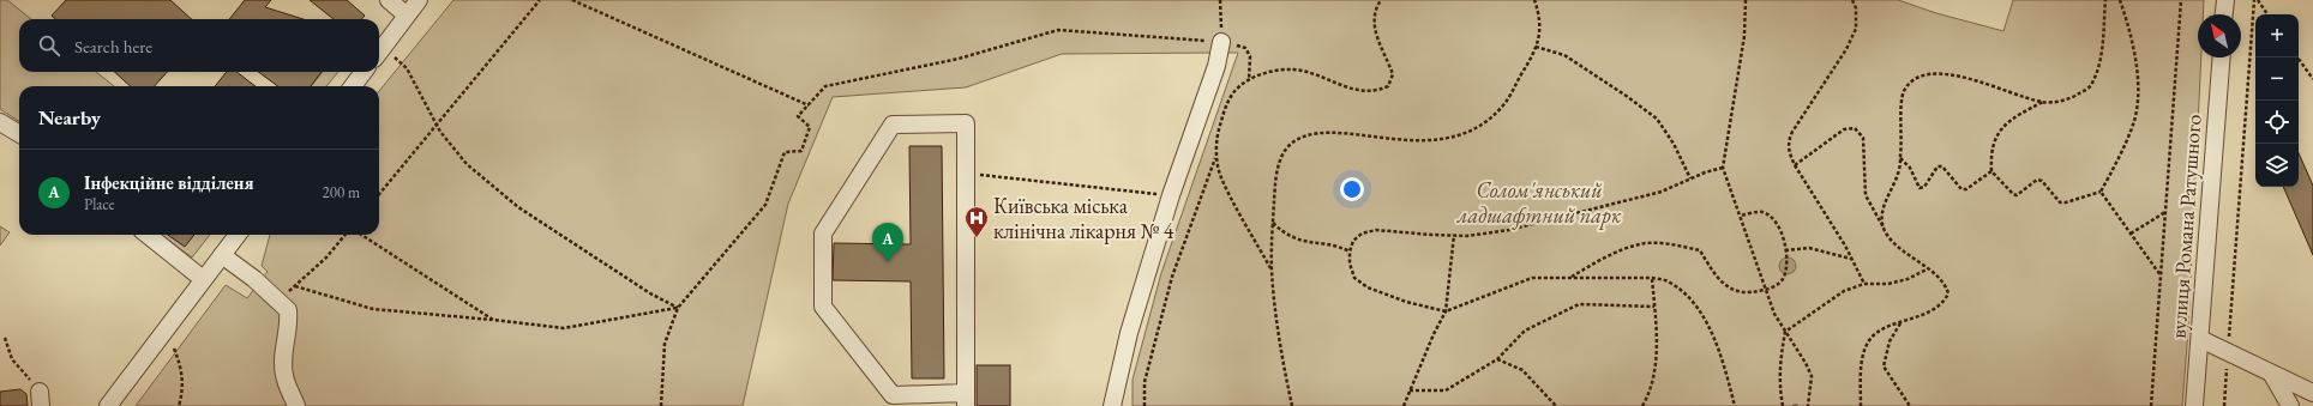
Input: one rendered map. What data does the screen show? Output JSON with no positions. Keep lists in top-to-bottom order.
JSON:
{
  "streets": {
    "street": ["вулиця Романа Ратушного"]
  },
  "parks": ["Солом'янський ладшафтний парк"],
  "places": {
    "hospital": ["Київська міська клінічна лікарня № 4"]
  },
  "north": "top left",
  "page": {
    "map_buttons": ["+", "−"],
    "search": "Search here",
    "heading": "Nearby",
    "list": [
      {
        "mark": "A",
        "name": "Інфекційне відділеня",
        "note": "Place",
        "value": "200 m"
      }
    ],
    "pins": "A"
  }
}
